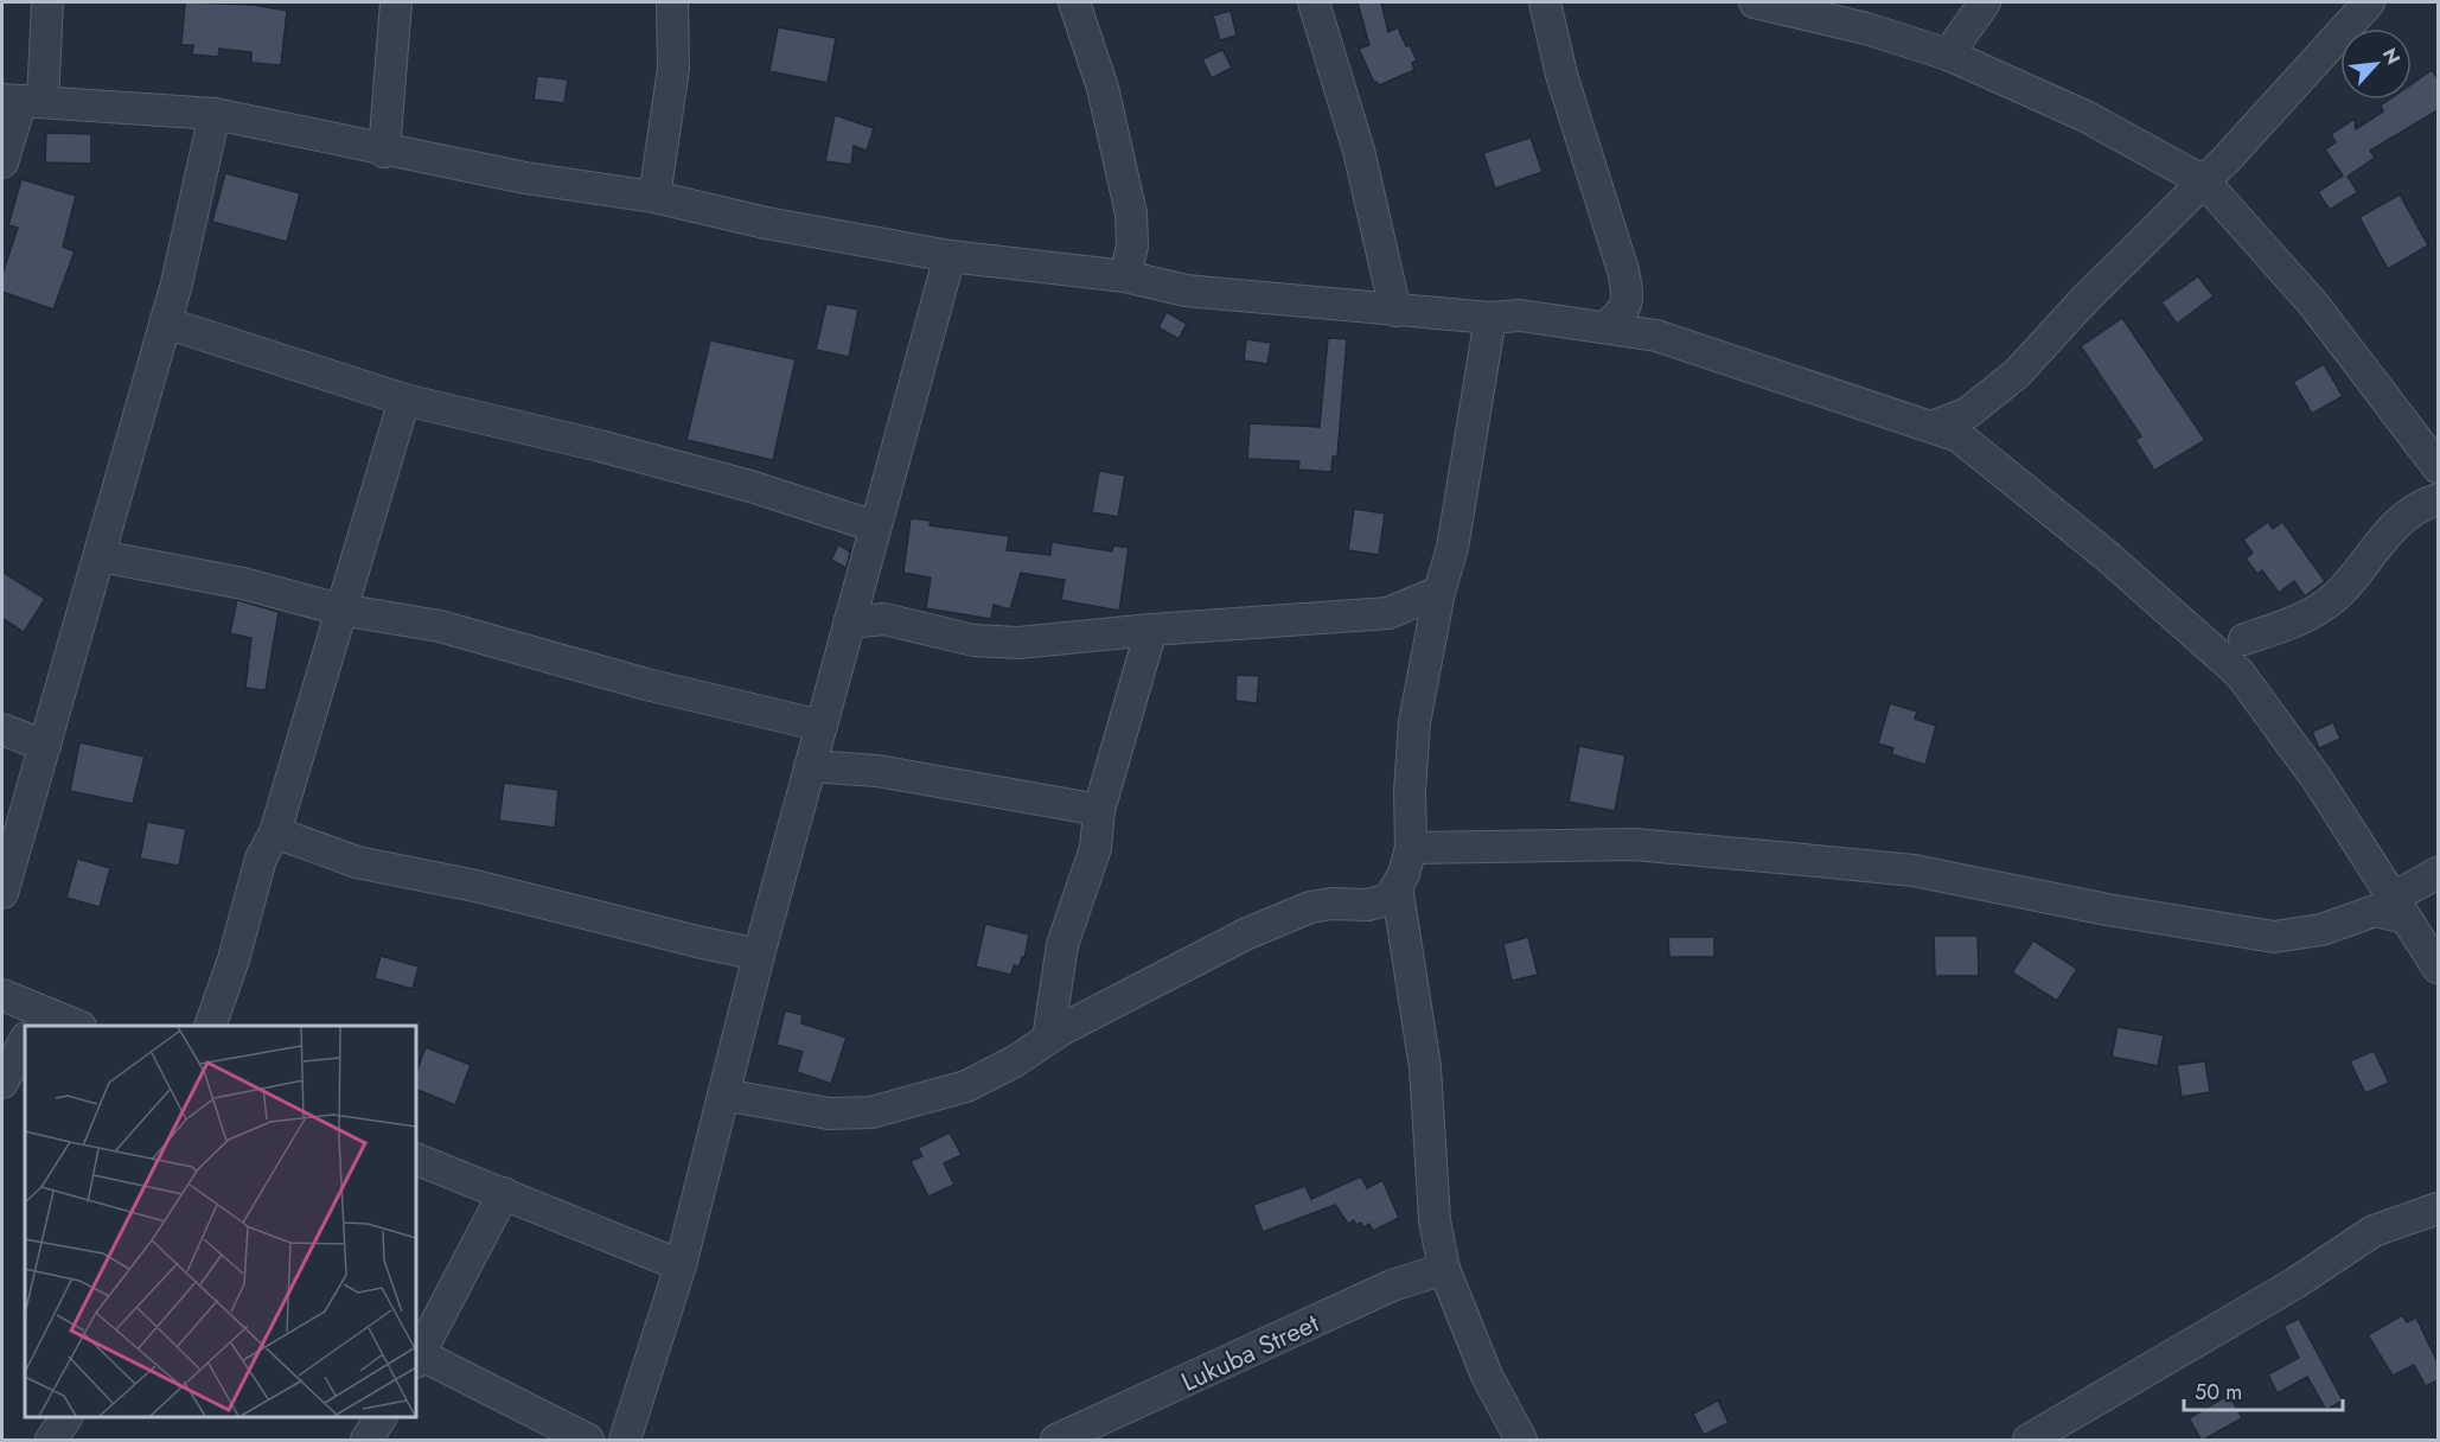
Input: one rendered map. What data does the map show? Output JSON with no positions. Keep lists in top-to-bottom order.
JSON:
{
  "streets": {
    "street": ["Lukuba Street"]
  },
  "scale_bar": "50 m",
  "north": "top right"
}
